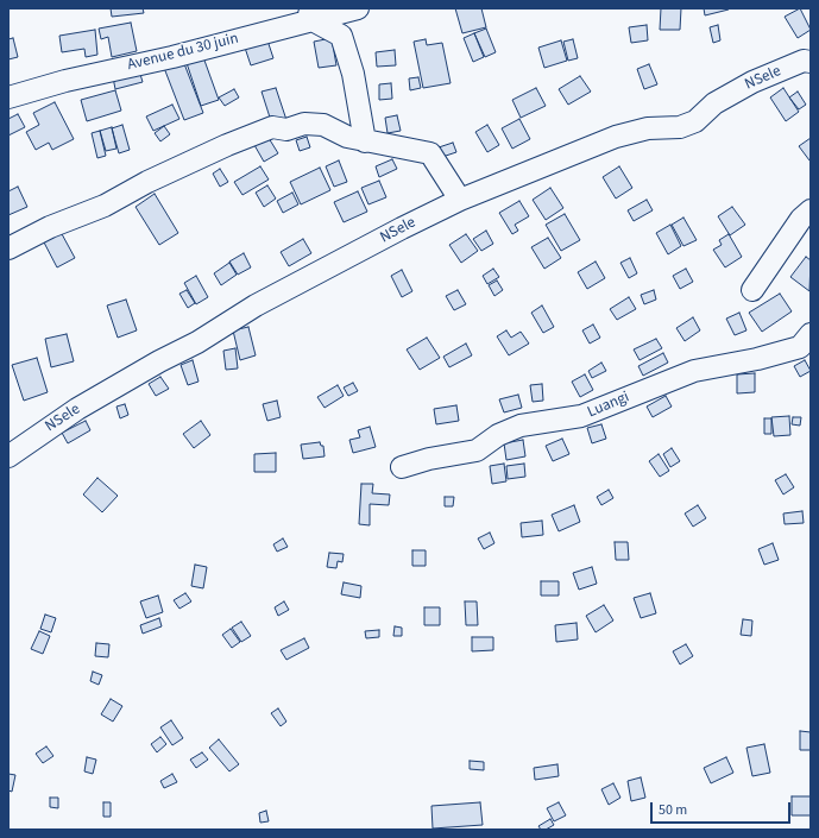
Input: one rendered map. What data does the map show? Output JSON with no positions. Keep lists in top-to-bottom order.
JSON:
{
  "streets": {
    "street": ["Avenue du 30 juin", "NSele", "Luangi"]
  },
  "scale_bar": "50 m"
}
